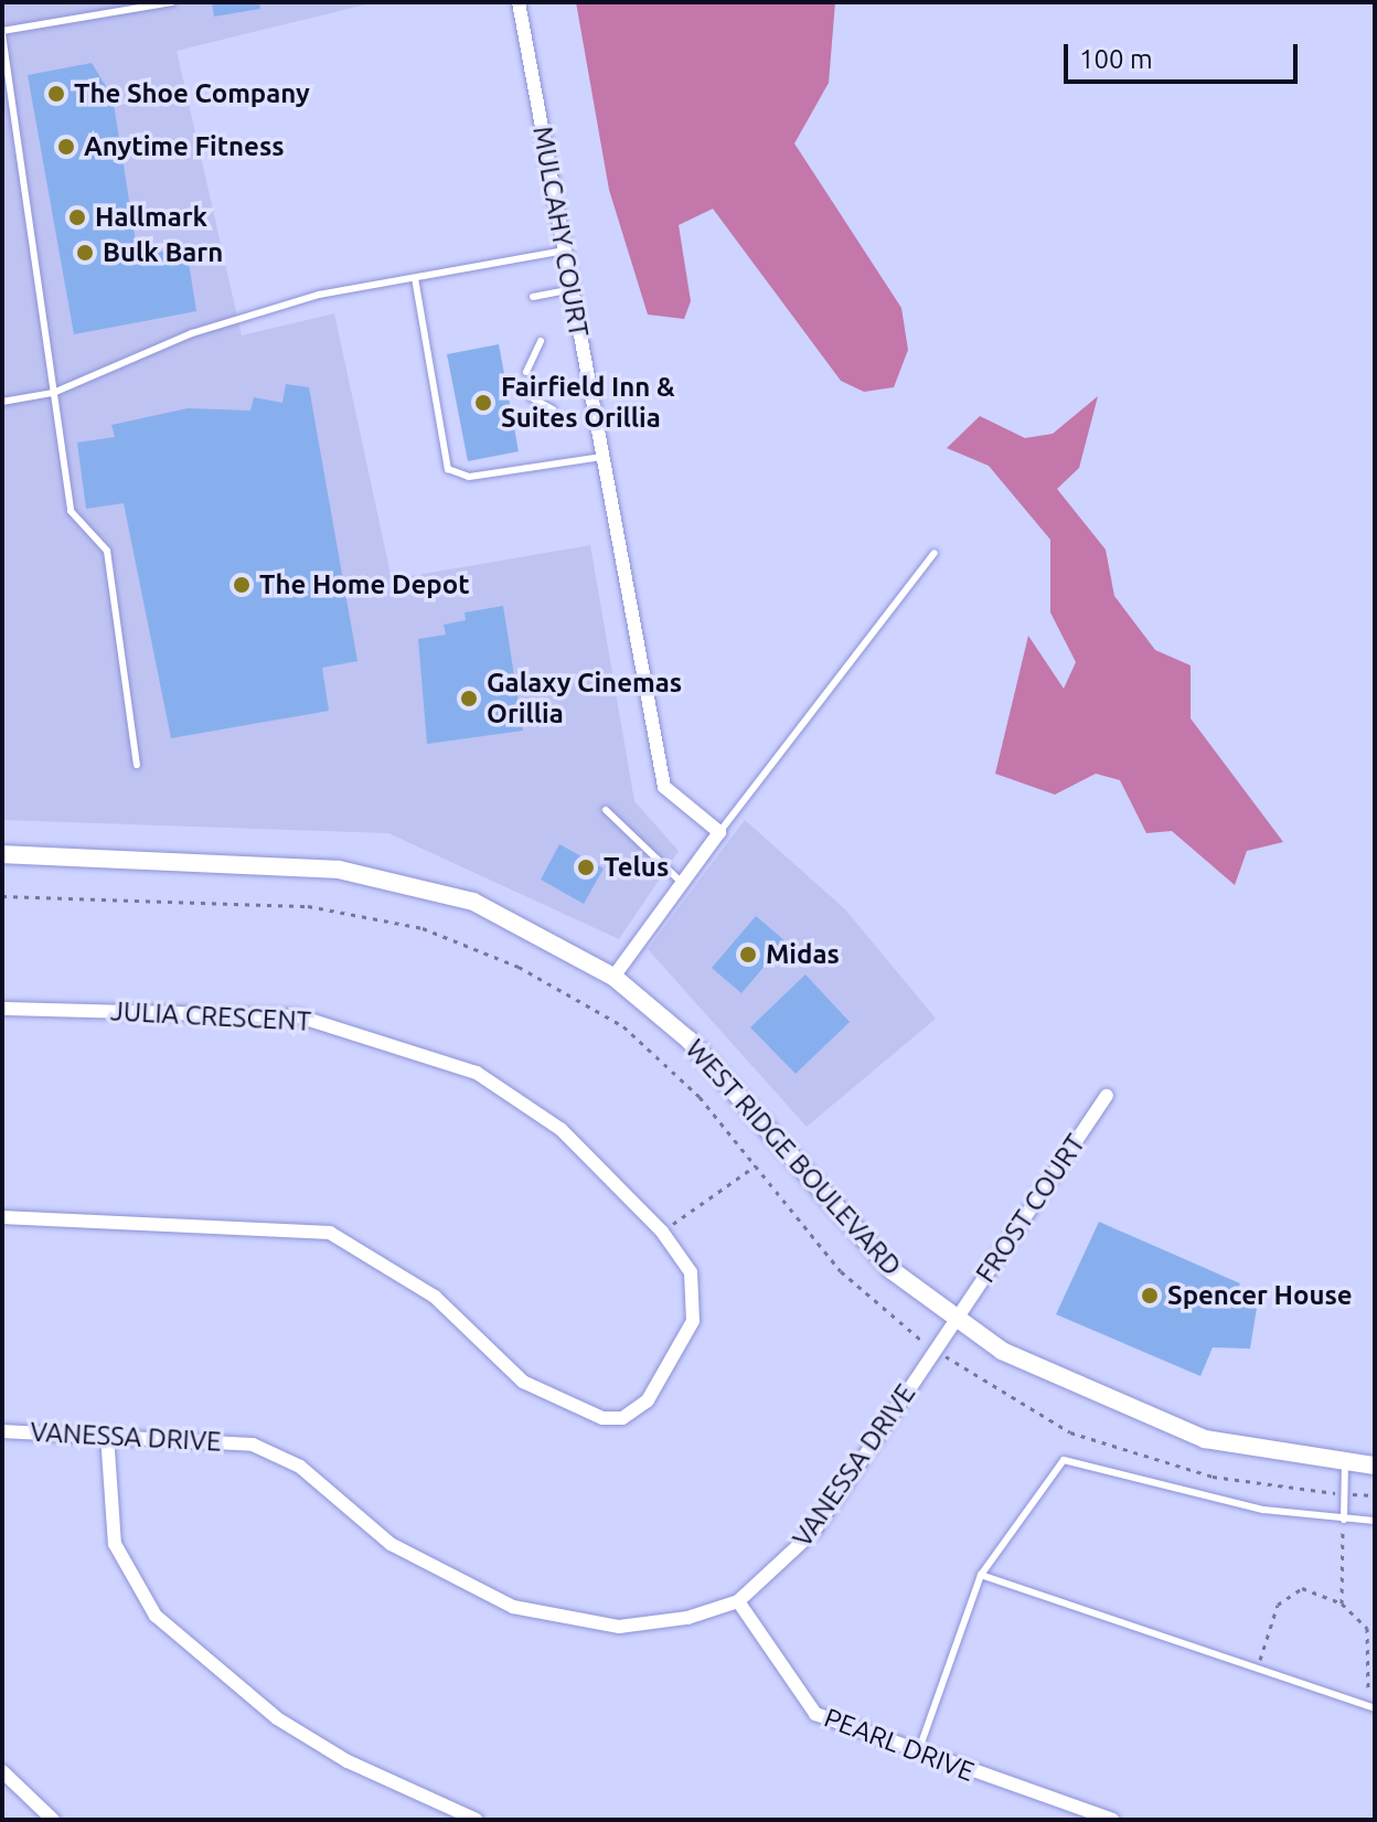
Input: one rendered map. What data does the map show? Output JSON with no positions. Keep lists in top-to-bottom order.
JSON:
{
  "streets": {
    "street": [
      "MULCAHY COURT",
      "JULIA CRESCENT",
      "WEST RIDGE BOULEVARD",
      "FROST COURT",
      "VANESSA DRIVE",
      "PEARL DRIVE"
    ]
  },
  "crossings": [
    ["WEST RIDGE BOULEVARD", "FROST COURT"],
    ["WEST RIDGE BOULEVARD", "VANESSA DRIVE"],
    ["FROST COURT", "VANESSA DRIVE"],
    ["VANESSA DRIVE", "PEARL DRIVE"]
  ],
  "places": [
    "The Shoe Company",
    "Anytime Fitness",
    "Hallmark",
    "Bulk Barn",
    "Fairfield Inn & Suites Orillia",
    "The Home Depot",
    "Galaxy Cinemas Orillia",
    "Telus",
    "Midas",
    "Spencer House"
  ],
  "scale_bar": "100 m"
}
